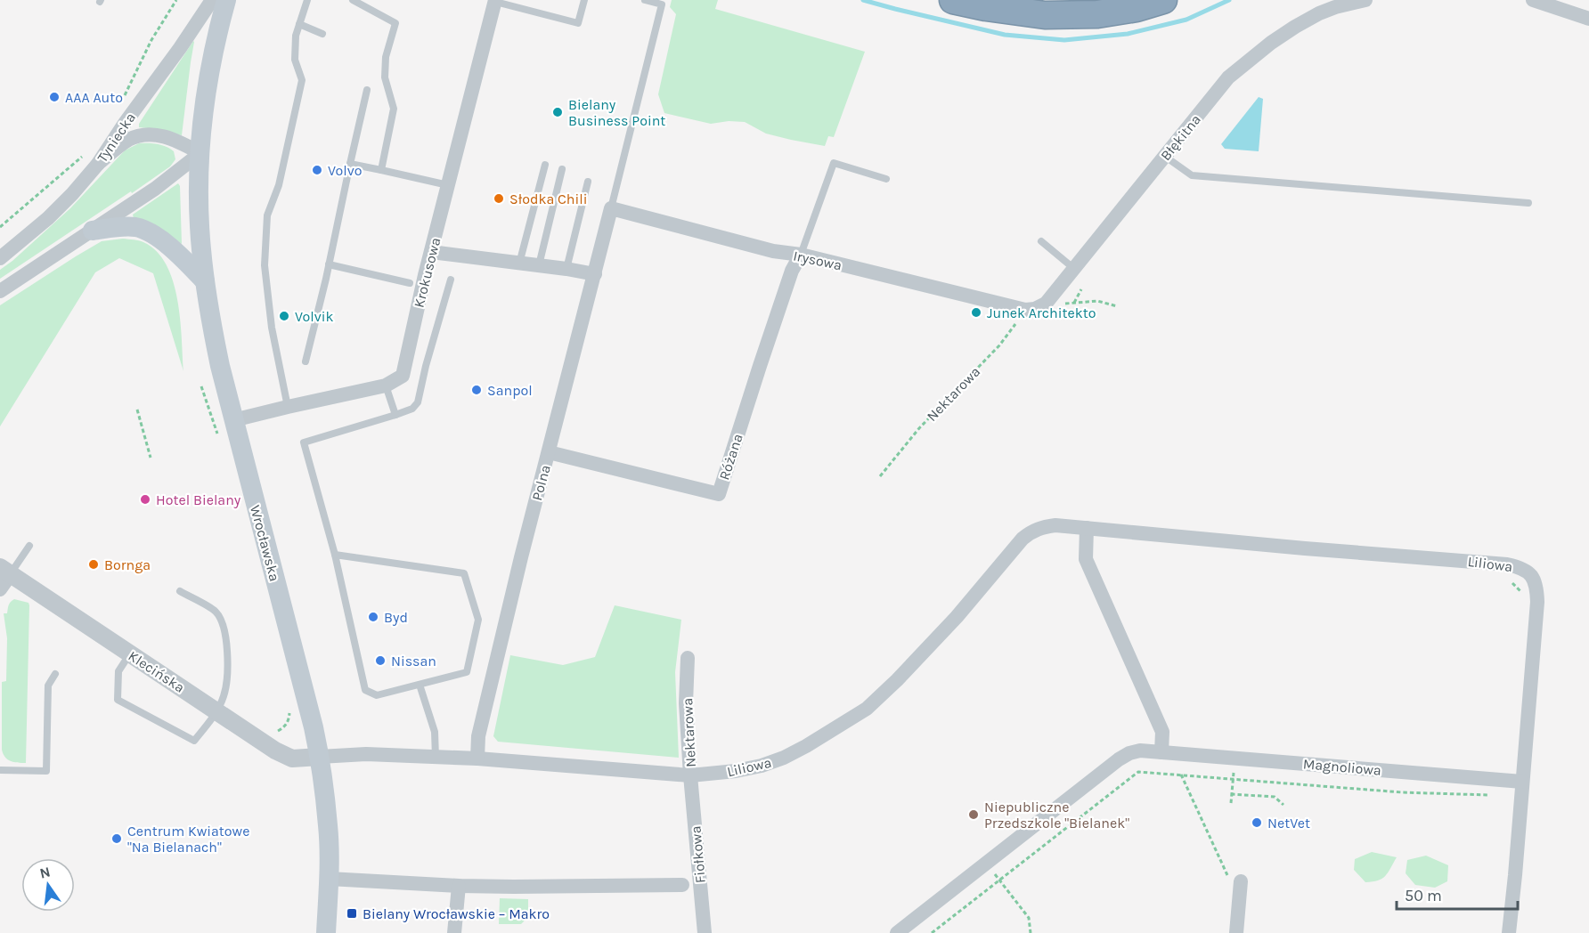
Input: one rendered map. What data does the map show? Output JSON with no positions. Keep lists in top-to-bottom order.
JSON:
{
  "streets": {
    "main road": ["Wrocławska"],
    "street": [
      "Tyniecka",
      "Błękitna",
      "Irysowa",
      "Krokusowa",
      "Nektarowa",
      "Różana",
      "Polna",
      "Liliowa",
      "Klecińska",
      "Magnoliowa",
      "Fiołkowa"
    ]
  },
  "crossings": [
    ["Irysowa", "Nektarowa"],
    ["Irysowa", "Różana"],
    ["Irysowa", "Polna"],
    ["Krokusowa", "Wrocławska"],
    ["Nektarowa", "Liliowa"],
    ["Nektarowa", "Fiołkowa"],
    ["Różana", "Polna"],
    ["Polna", "Liliowa"],
    ["Wrocławska", "Liliowa"],
    ["Wrocławska", "Klecińska"],
    ["Liliowa", "Klecińska"],
    ["Liliowa", "Magnoliowa"],
    ["Liliowa", "Fiołkowa"]
  ],
  "places": {
    "other": [
      "AAA Auto",
      "Bielany Business Point",
      "Volvo",
      "Słodka Chili",
      "Junek Architekto",
      "Volvik",
      "Sanpol",
      "Hotel Bielany",
      "Bornga",
      "Byd",
      "Nissan",
      "Niepubliczne Przedszkole \"Bielanek\"",
      "NetVet",
      "Centrum Kwiatowe \"Na Bielanach\""
    ],
    "transit": ["Bielany Wrocławskie – Makro"]
  },
  "scale_bar": "50 m",
  "north": "top"
}
